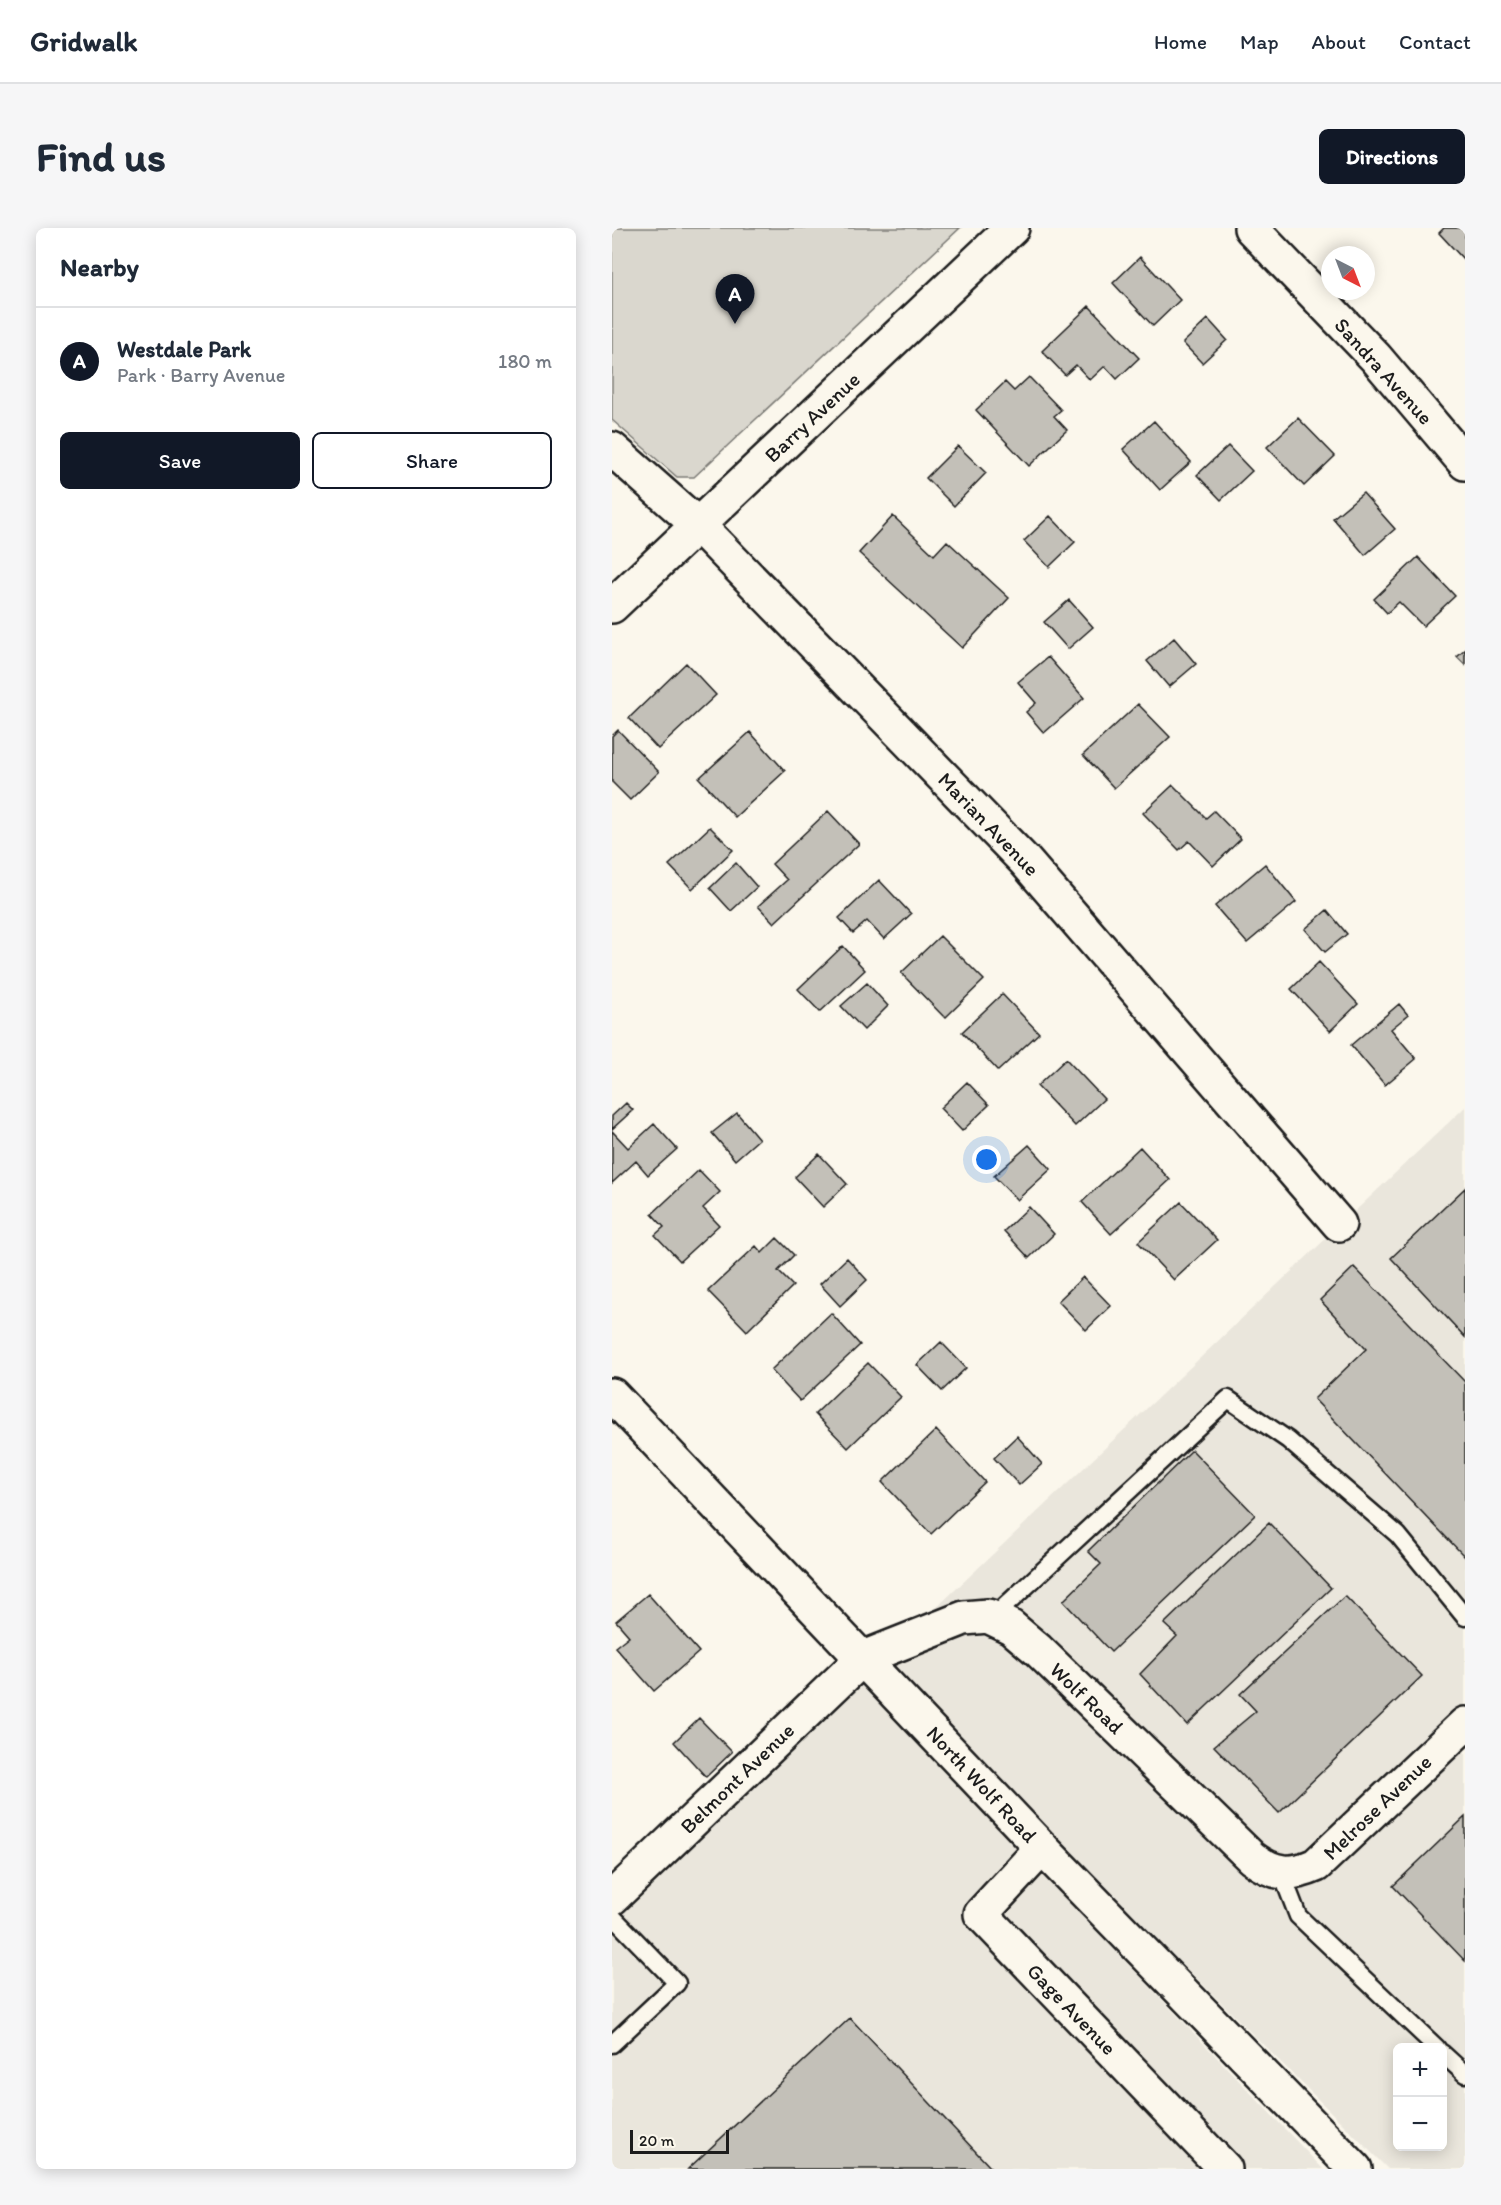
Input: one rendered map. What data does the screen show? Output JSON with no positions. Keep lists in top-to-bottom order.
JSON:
{
  "streets": {
    "street": [
      "Sandra Avenue",
      "Barry Avenue",
      "Marian Avenue",
      "Wolf Road",
      "Belmont Avenue",
      "North Wolf Road",
      "Melrose Avenue",
      "Gage Avenue"
    ]
  },
  "crossings": [
    ["Barry Avenue", "Marian Avenue"],
    ["Wolf Road", "Melrose Avenue"],
    ["Belmont Avenue", "North Wolf Road"],
    ["North Wolf Road", "Gage Avenue"]
  ],
  "scale_bar": "20 m",
  "north": "bottom right",
  "page": {
    "header": "Gridwalk",
    "nav": [
      "Home",
      "Map",
      "About",
      "Contact"
    ],
    "buttons": [
      "Directions",
      ["Save", "Share"]
    ],
    "title": "Find us",
    "heading": "Nearby",
    "pins": "A",
    "list": [
      {
        "mark": "A",
        "name": "Westdale Park",
        "note": "Park · Barry Avenue",
        "value": "180 m"
      }
    ],
    "map_buttons": ["+", "−"],
    "scale": "20 m"
  }
}
